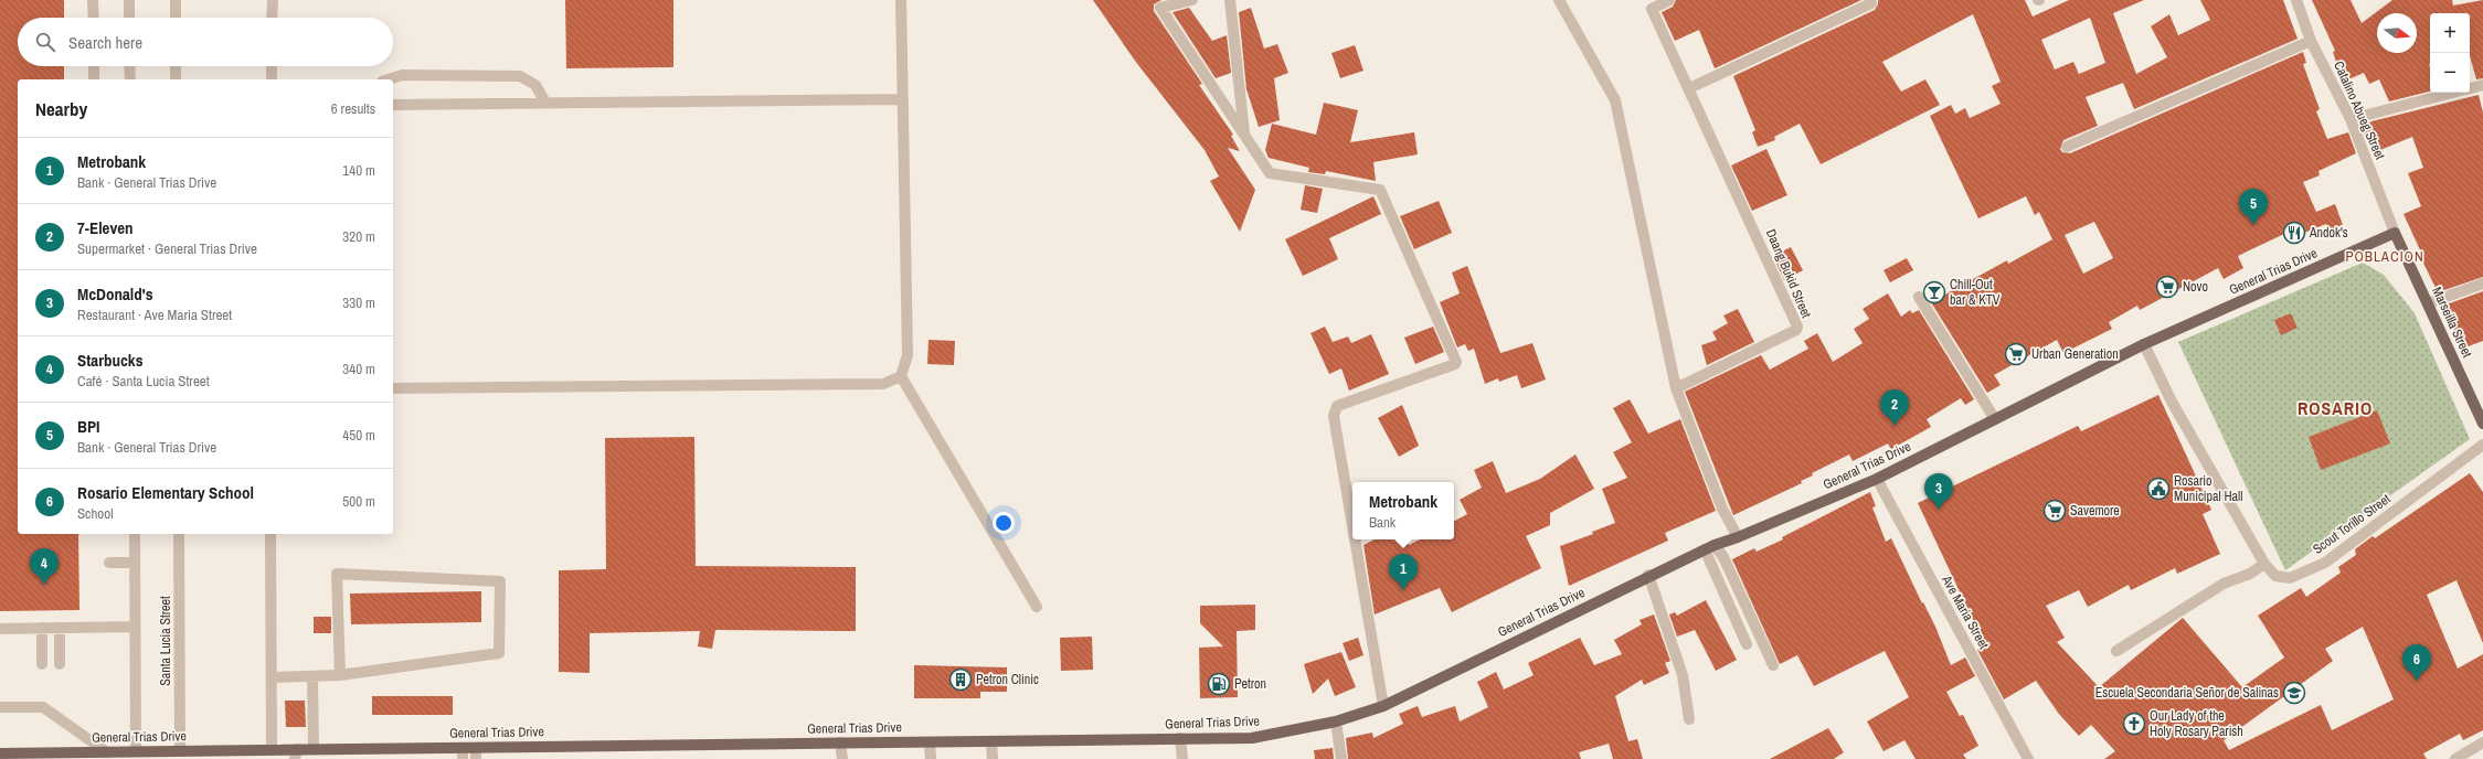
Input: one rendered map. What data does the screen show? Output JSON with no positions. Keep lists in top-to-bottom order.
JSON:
{
  "streets": {
    "main road": ["General Trias Drive", "Marseilla Street"],
    "street": [
      "Catalino Abueg Street",
      "Daang Bukid Street",
      "Scout Torillo Street",
      "Ave Maria Street",
      "Santa Lucia Street"
    ]
  },
  "crossings": [
    ["Catalino Abueg Street", "General Trias Drive"],
    ["Catalino Abueg Street", "Marseilla Street"],
    ["General Trias Drive", "Marseilla Street"],
    ["General Trias Drive", "Scout Torillo Street"],
    ["General Trias Drive", "Ave Maria Street"],
    ["General Trias Drive", "Santa Lucia Street"]
  ],
  "districts": ["POBLACION", "ROSARIO"],
  "places": {
    "restaurant": ["Andok's"],
    "supermarket": ["Novo", "Urban Generation", "Savemore"],
    "bar": ["Chill-Out bar & KTV"],
    "public building": ["Rosario Municipal Hall"],
    "building": ["Petron Clinic"],
    "fuel station": ["Petron"],
    "school or university": ["Escuela Secondaria Señor de Salinas"],
    "church": ["Our Lady of the Holy Rosary Parish"]
  },
  "north": "right",
  "page": {
    "map_buttons": ["+", "−"],
    "search": "Search here",
    "heading": ["Nearby", "6 results"],
    "list": [
      {
        "mark": "1",
        "name": "Metrobank",
        "note": "Bank · General Trias Drive",
        "value": "140 m"
      },
      {
        "mark": "2",
        "name": "7-Eleven",
        "note": "Supermarket · General Trias Drive",
        "value": "320 m"
      },
      {
        "mark": "3",
        "name": "McDonald's",
        "note": "Restaurant · Ave Maria Street",
        "value": "330 m"
      },
      {
        "mark": "4",
        "name": "Starbucks",
        "note": "Café · Santa Lucia Street",
        "value": "340 m"
      },
      {
        "mark": "5",
        "name": "BPI",
        "note": "Bank · General Trias Drive",
        "value": "450 m"
      },
      {
        "mark": "6",
        "name": "Rosario Elementary School",
        "note": "School",
        "value": "500 m"
      }
    ],
    "pins": [
      "5",
      "2",
      "3",
      "4",
      "1",
      "6"
    ],
    "popup": ["Metrobank", "Bank"]
  }
}
